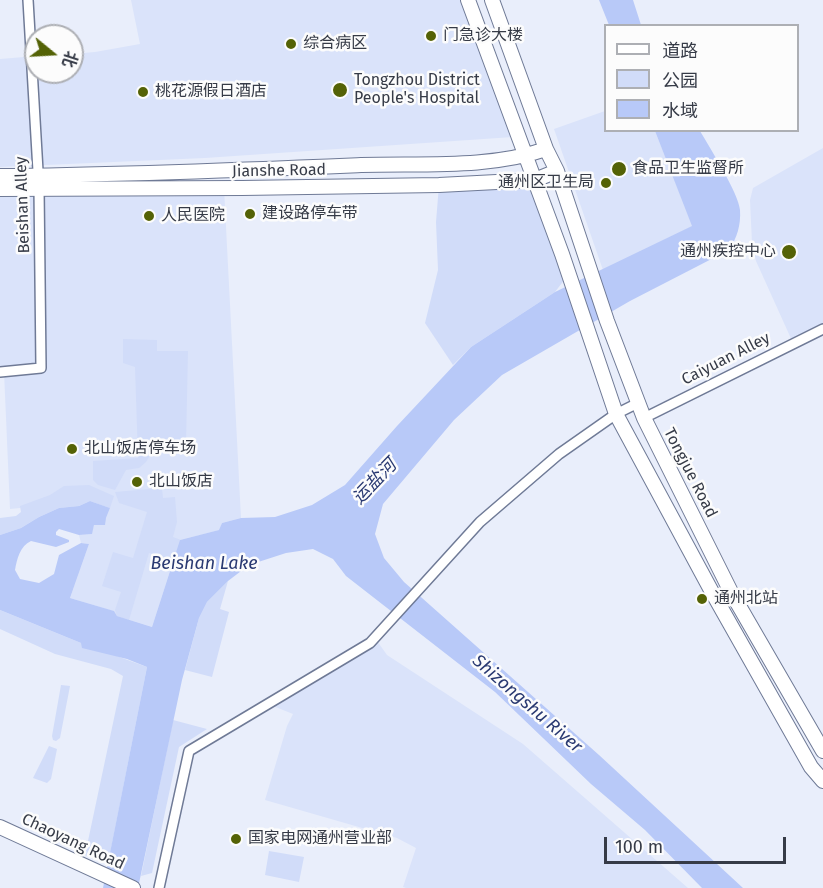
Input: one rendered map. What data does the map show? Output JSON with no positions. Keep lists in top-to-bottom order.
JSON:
{
  "streets": {
    "main road": ["Jianshe Road", "Tongjue Road", "Chaoyang Road"],
    "street": ["Beishan Alley", "Caiyuan Alley"]
  },
  "crossings": [
    ["Jianshe Road", "Beishan Alley"],
    ["Jianshe Road", "Tongjue Road"],
    ["Caiyuan Alley", "Tongjue Road"]
  ],
  "water": ["运盐河", "Beishan Lake", "Shizongshu River"],
  "places": [
    "门急诊大楼",
    "综合病区",
    "Tongzhou District People's Hospital",
    "桃花源假日酒店",
    "食品卫生监督所",
    "通州区卫生局",
    "建设路停车带",
    "人民医院",
    "通州疾控中心",
    "北山饭店停车场",
    "北山饭店",
    "通州北站",
    "国家电网通州营业部"
  ],
  "legend": ["道路", "公园", "水域"],
  "scale_bar": "100 m",
  "north": "right"
}
